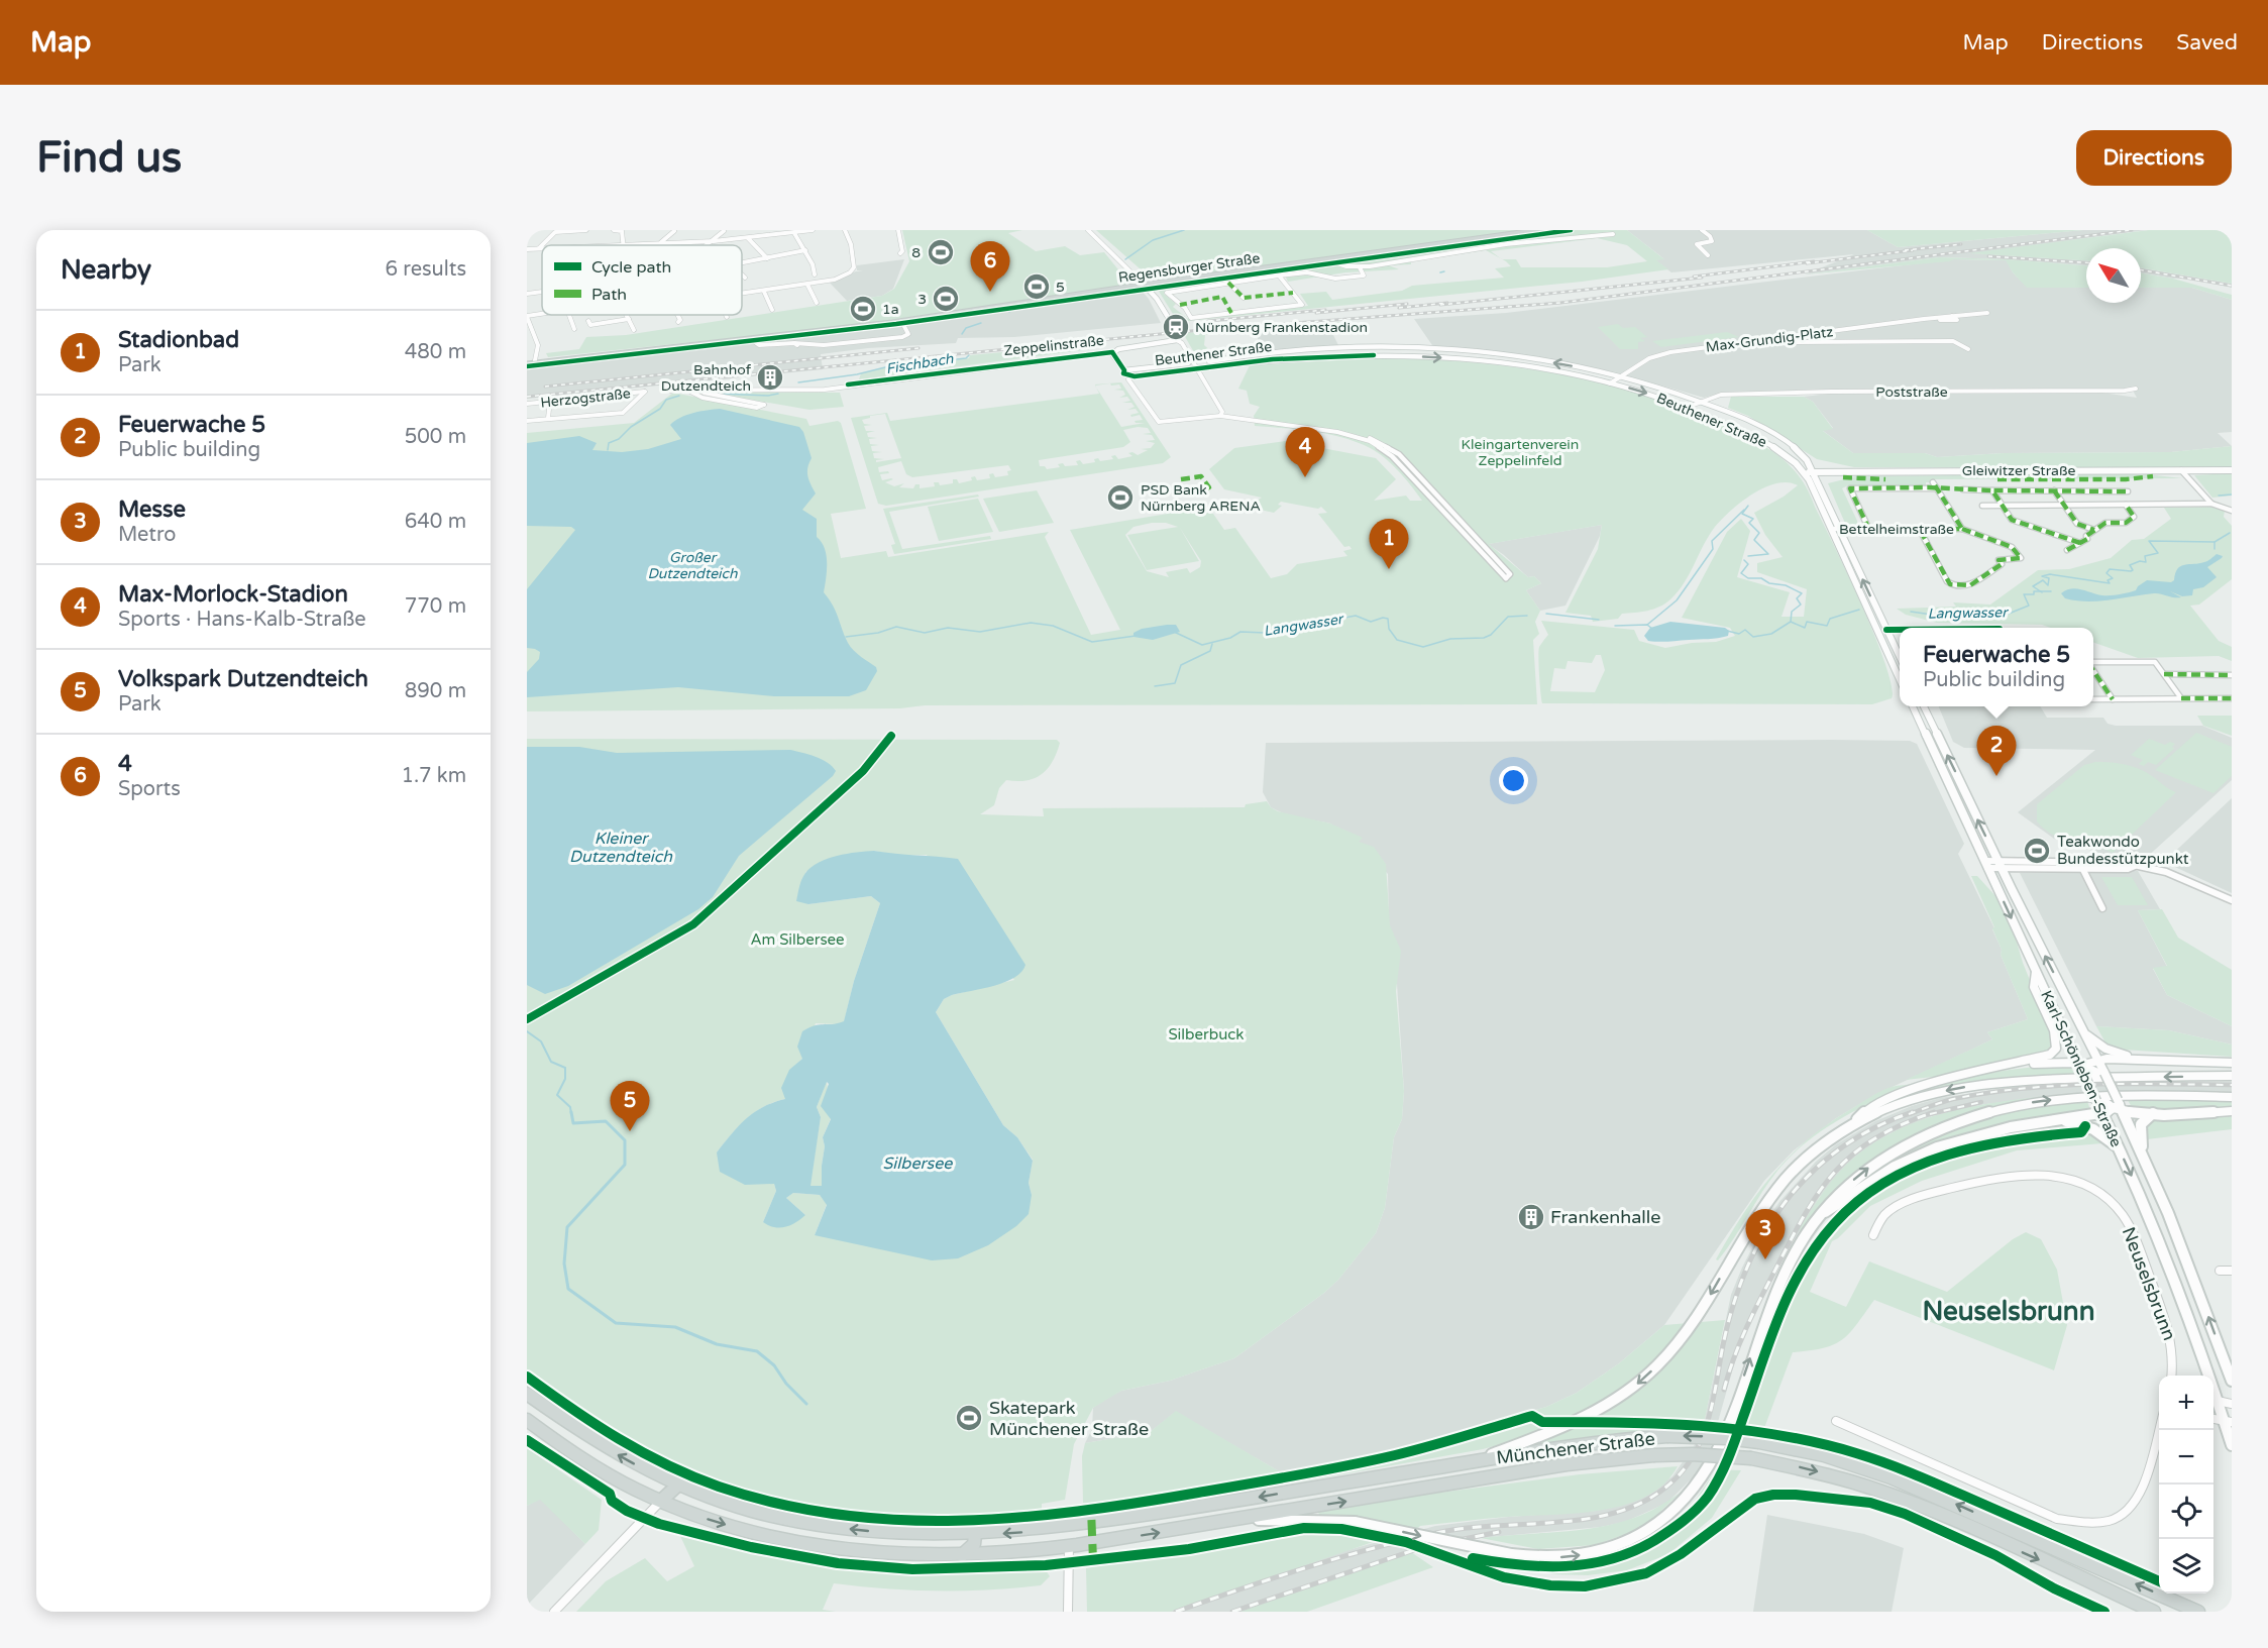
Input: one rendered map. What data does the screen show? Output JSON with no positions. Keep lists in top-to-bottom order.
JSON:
{
  "streets": {
    "main road": [
      "Regensburger Straße",
      "Zeppelinstraße",
      "Beuthener Straße",
      "Gleiwitzer Straße",
      "Karl-Schönleben-Straße",
      "Münchener Straße"
    ],
    "street": [
      "Max-Grundig-Platz",
      "Poststraße",
      "Herzogstraße",
      "Bettelheimstraße",
      "Neuselsbrunn"
    ]
  },
  "crossings": [
    ["Max-Grundig-Platz", "Beuthener Straße"],
    ["Beuthener Straße", "Poststraße"],
    ["Beuthener Straße", "Gleiwitzer Straße"]
  ],
  "districts": ["Neuselsbrunn"],
  "water": [
    "Fischbach",
    "Großer Dutzendteich",
    "Langwasser",
    "Kleiner Dutzendteich",
    "Silbersee"
  ],
  "parks": ["Kleingartenverein Zeppelinfeld", "Am Silbersee", "Silberbuck"],
  "places": {
    "sports": [
      "8",
      "5",
      "3",
      "1a",
      "PSD Bank Nürnberg ARENA",
      "Teakwondo Bundesstützpunkt",
      "Skatepark Münchener Straße"
    ],
    "station": ["Nürnberg Frankenstadion"],
    "building": ["Bahnhof Dutzendteich", "Frankenhalle"]
  },
  "legend": ["Cycle path", "Path"],
  "north": "top left",
  "page": {
    "header": "Map",
    "nav": ["Map", "Directions", "Saved"],
    "buttons": "Directions",
    "title": "Find us",
    "heading": ["Nearby", "6 results"],
    "pins": [
      "6",
      "4",
      "1",
      "2",
      "5",
      "3"
    ],
    "list": [
      {
        "mark": "1",
        "name": "Stadionbad",
        "note": "Park",
        "value": "480 m"
      },
      {
        "mark": "2",
        "name": "Feuerwache 5",
        "note": "Public building",
        "value": "500 m"
      },
      {
        "mark": "3",
        "name": "Messe",
        "note": "Metro",
        "value": "640 m"
      },
      {
        "mark": "4",
        "name": "Max-Morlock-Stadion",
        "note": "Sports · Hans-Kalb-Straße",
        "value": "770 m"
      },
      {
        "mark": "5",
        "name": "Volkspark Dutzendteich",
        "note": "Park",
        "value": "890 m"
      },
      {
        "mark": "6",
        "name": "4",
        "note": "Sports",
        "value": "1.7 km"
      }
    ],
    "popup": ["Feuerwache 5", "Public building"],
    "map_buttons": ["+", "−"]
  }
}
